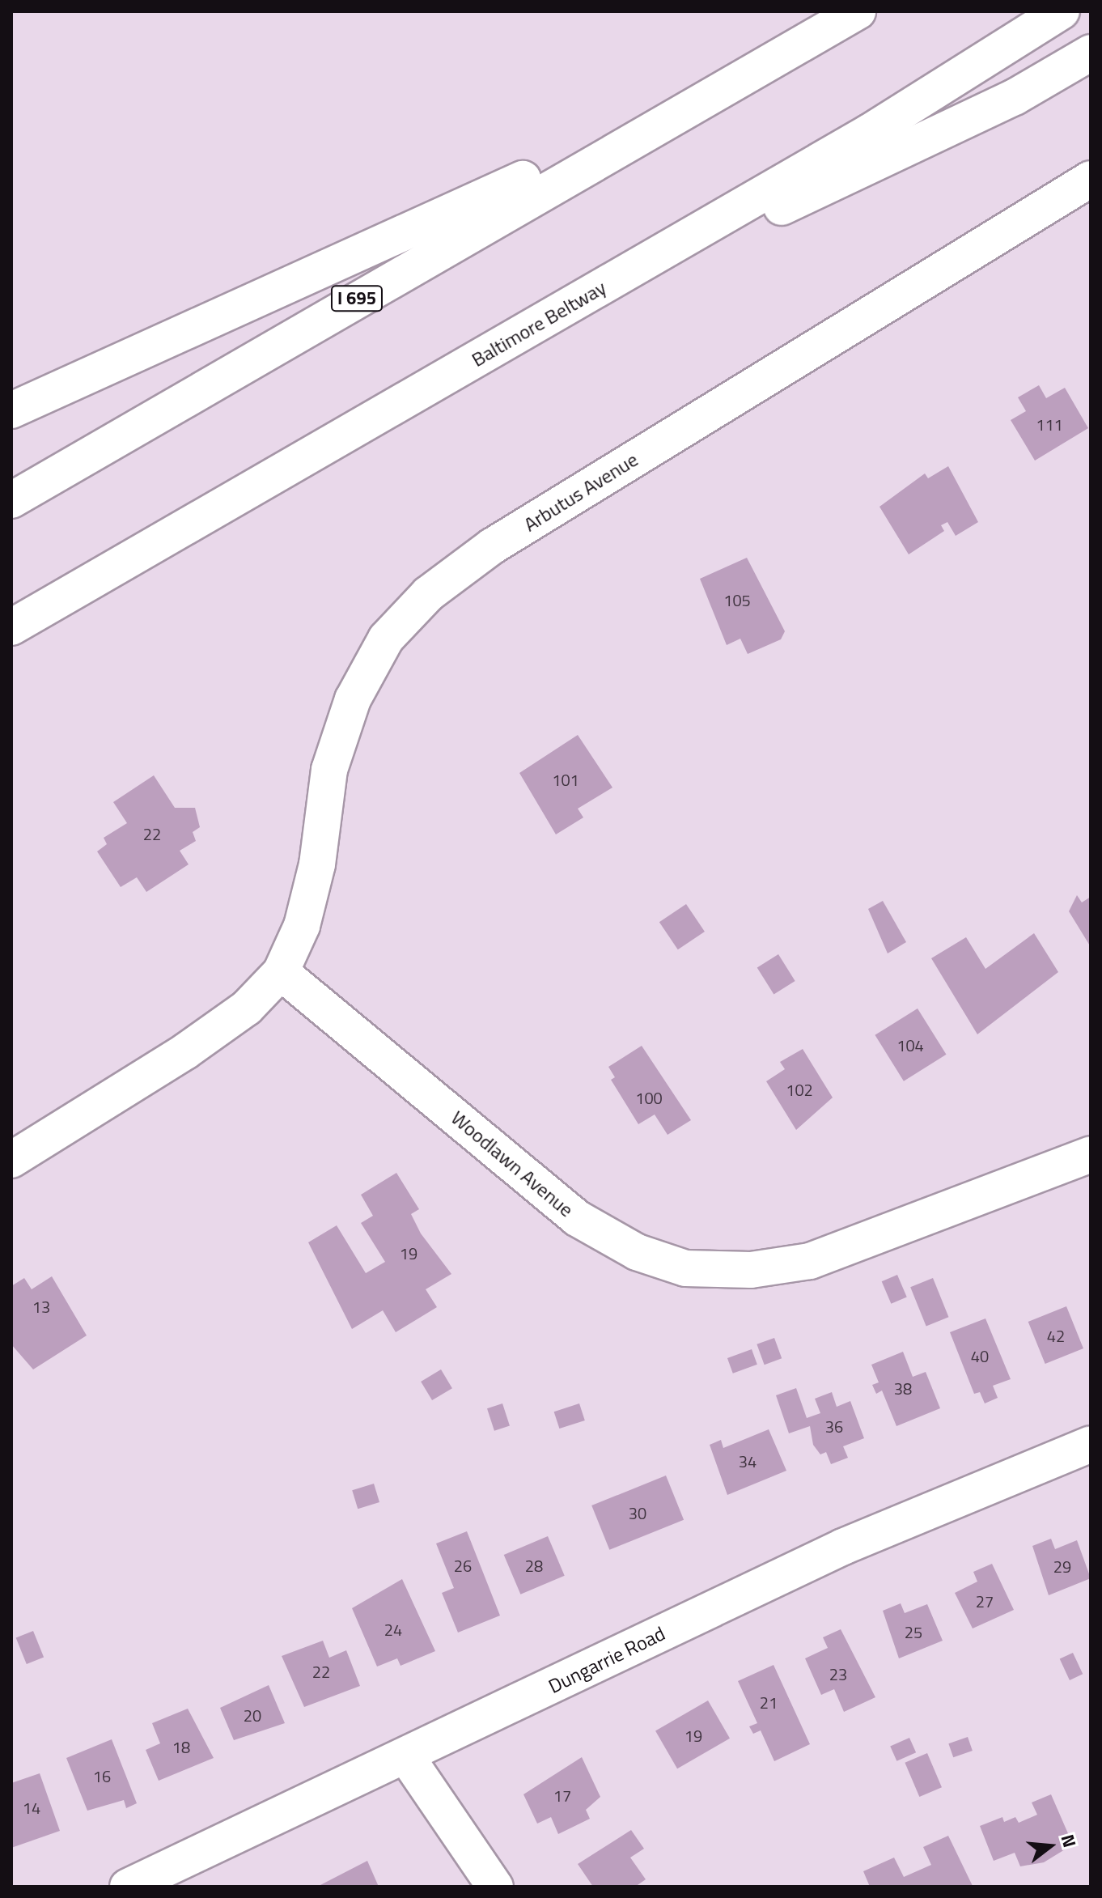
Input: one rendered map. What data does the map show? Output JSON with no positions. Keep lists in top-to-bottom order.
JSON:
{
  "streets": {
    "main road": [
      "I 695",
      "Baltimore Beltway",
      "Arbutus Avenue",
      "Woodlawn Avenue",
      "Dungarrie Road"
    ]
  },
  "crossings": [
    ["Arbutus Avenue", "Woodlawn Avenue"]
  ],
  "house_numbers": [
    "111",
    "105",
    "101",
    "22",
    "104",
    "102",
    "100",
    "19",
    "13",
    "42",
    "40",
    "38",
    "36",
    "34",
    "30",
    "26",
    "28",
    "29",
    "27",
    "24",
    "25",
    "22",
    "23",
    "21",
    "20",
    "19",
    "18",
    "16",
    "17",
    "14"
  ],
  "north": "right"
}
